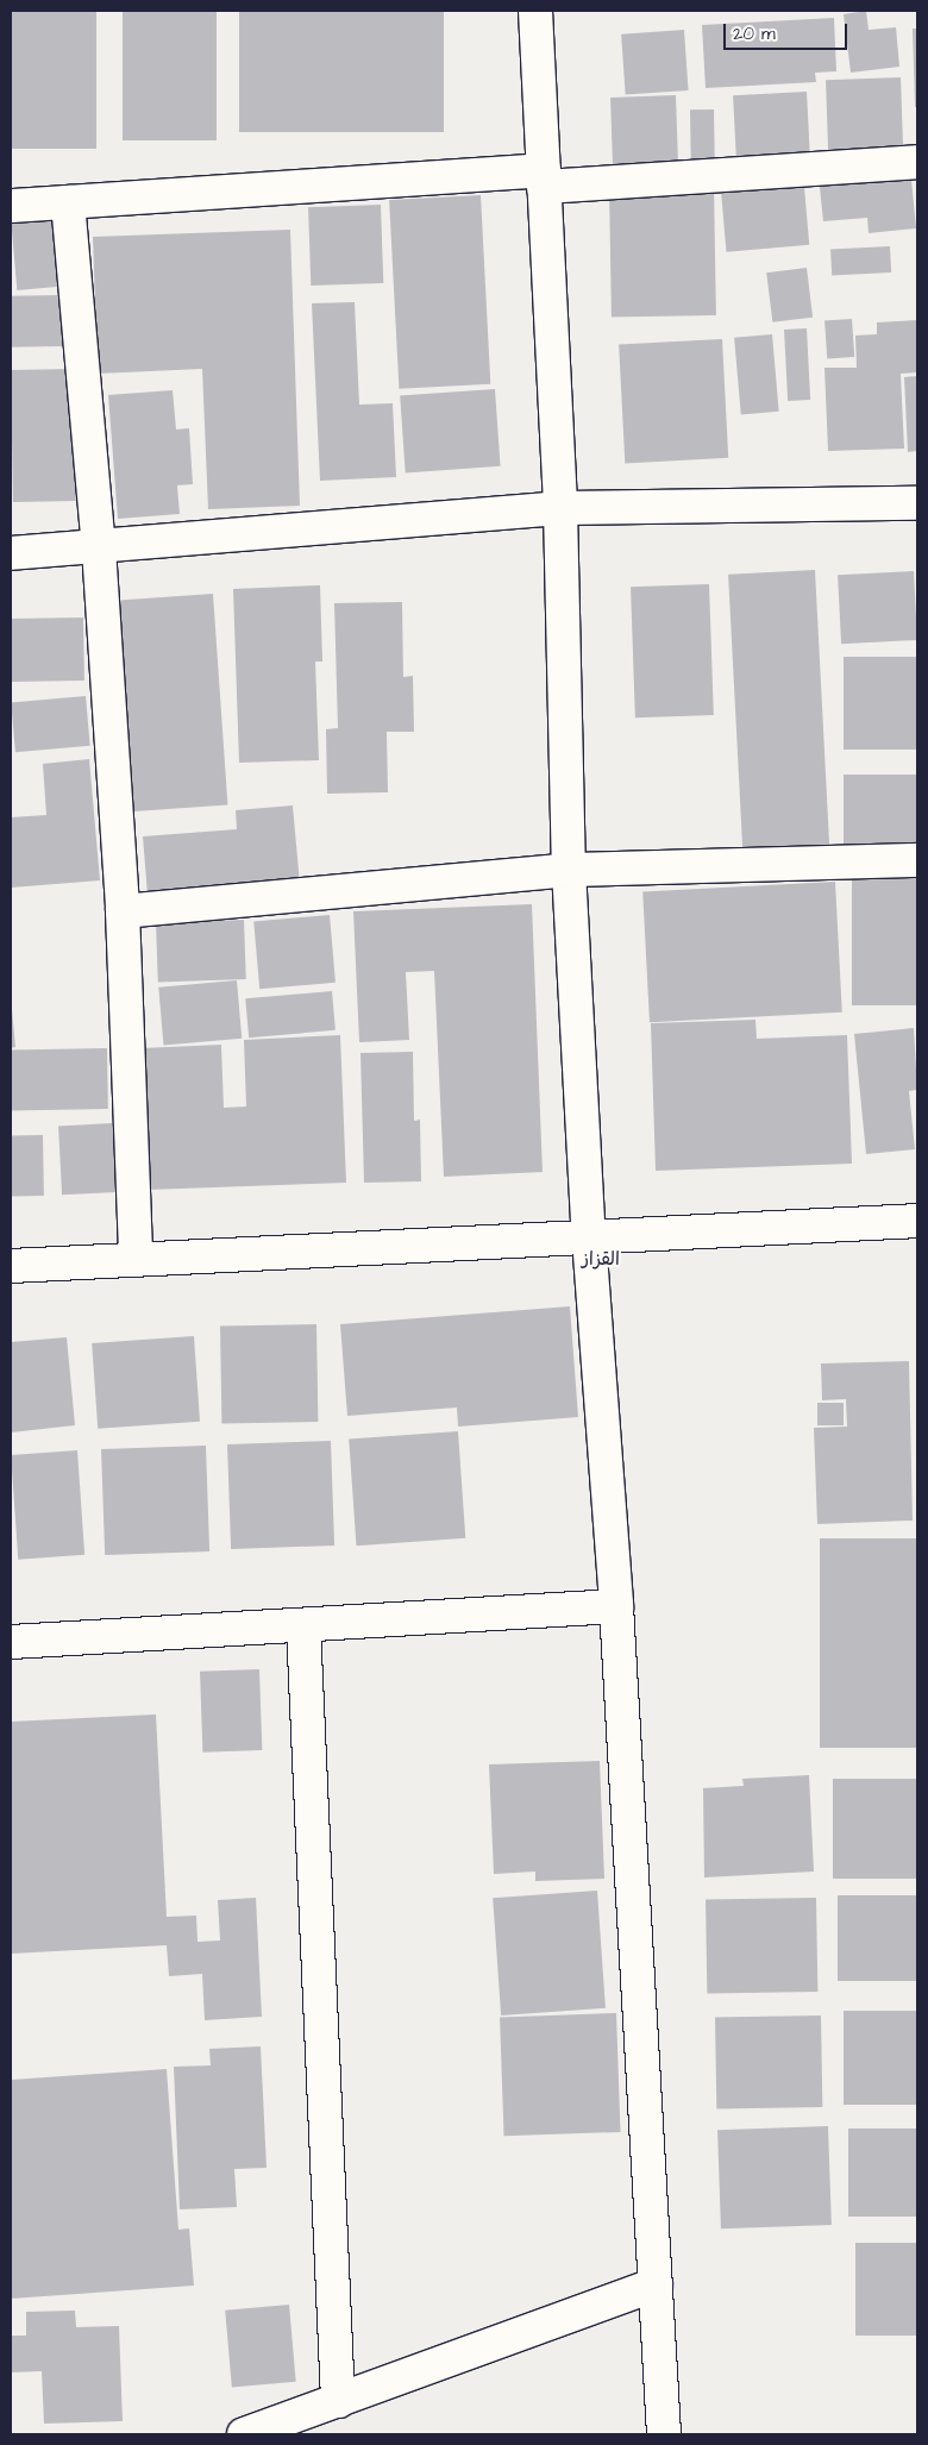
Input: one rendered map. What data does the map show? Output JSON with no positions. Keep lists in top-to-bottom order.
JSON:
{
  "districts": ["القزاز"],
  "scale_bar": "20 m"
}
